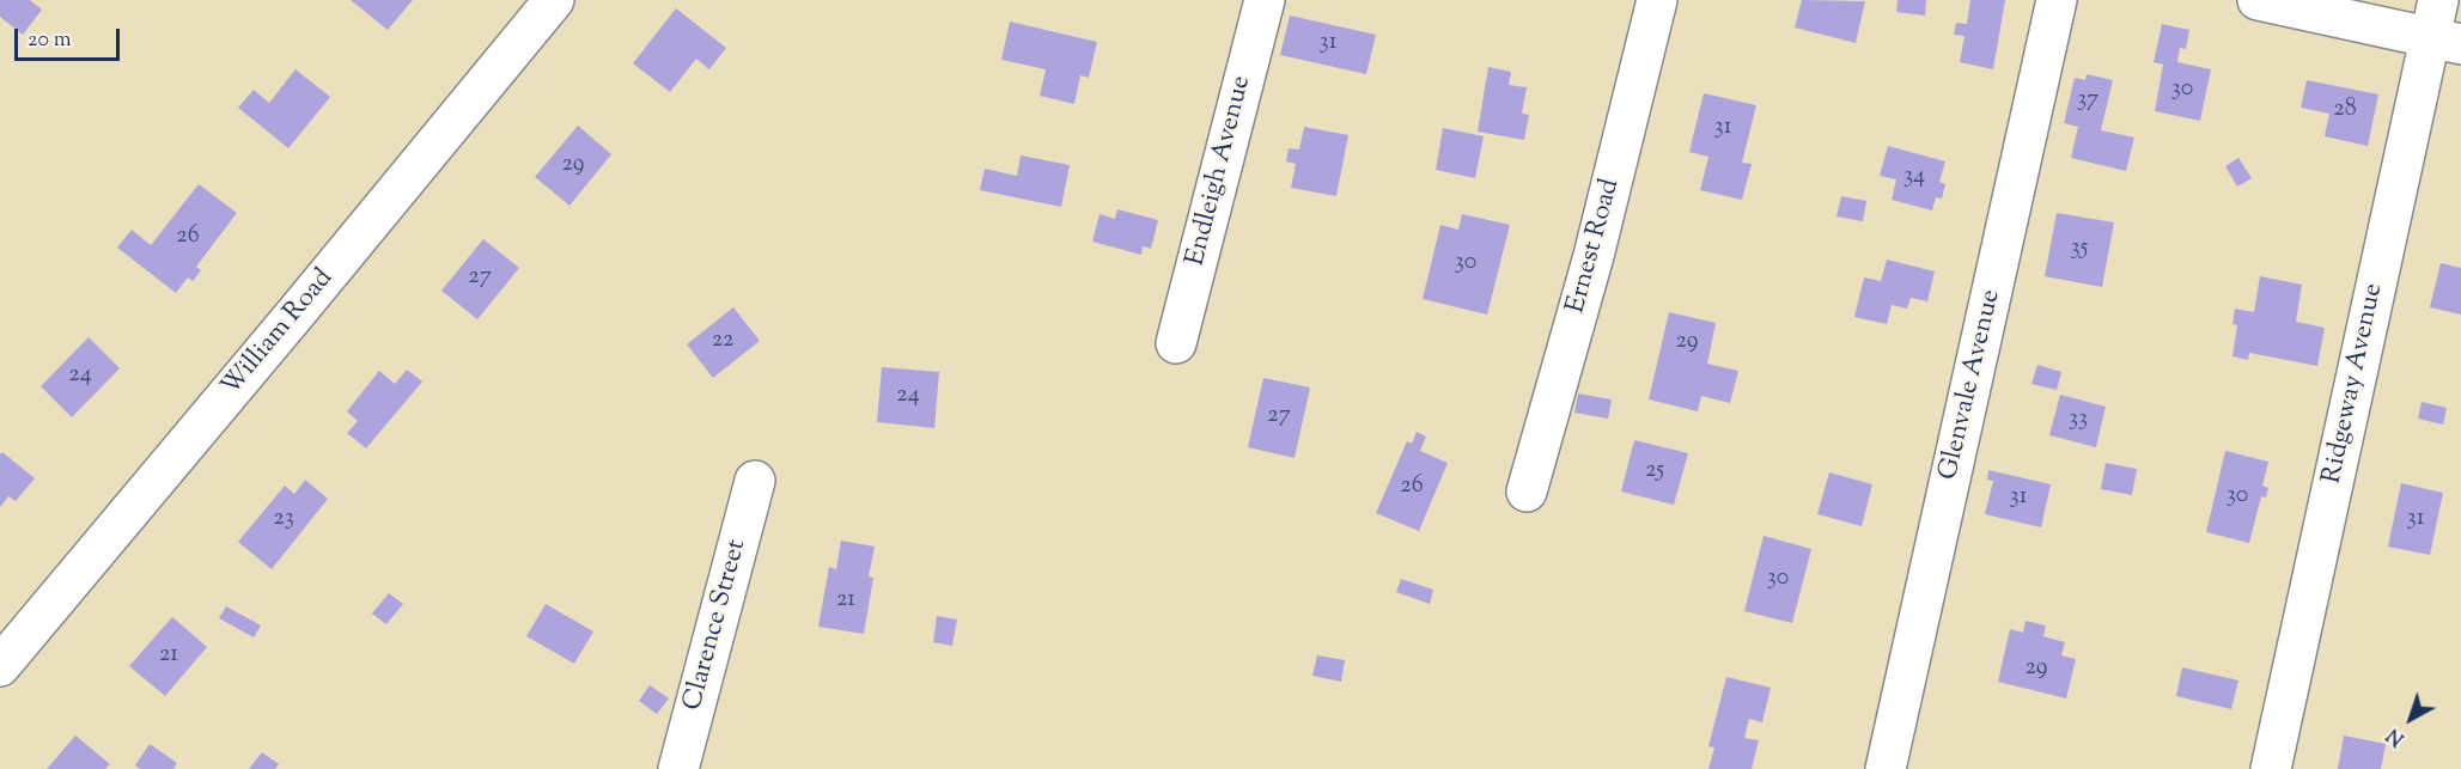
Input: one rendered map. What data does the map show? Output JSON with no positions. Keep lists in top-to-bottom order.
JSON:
{
  "streets": {
    "street": [
      "Endleigh Avenue",
      "Ernest Road",
      "William Road",
      "Ridgeway Avenue",
      "Glenvale Avenue",
      "Clarence Street"
    ]
  },
  "house_numbers": [
    "31",
    "30",
    "37",
    "28",
    "31",
    "29",
    "34",
    "26",
    "35",
    "30",
    "27",
    "22",
    "29",
    "24",
    "24",
    "27",
    "33",
    "25",
    "26",
    "30",
    "31",
    "23",
    "31",
    "30",
    "21",
    "21",
    "29"
  ],
  "scale_bar": "20 m",
  "north": "bottom left"
}
